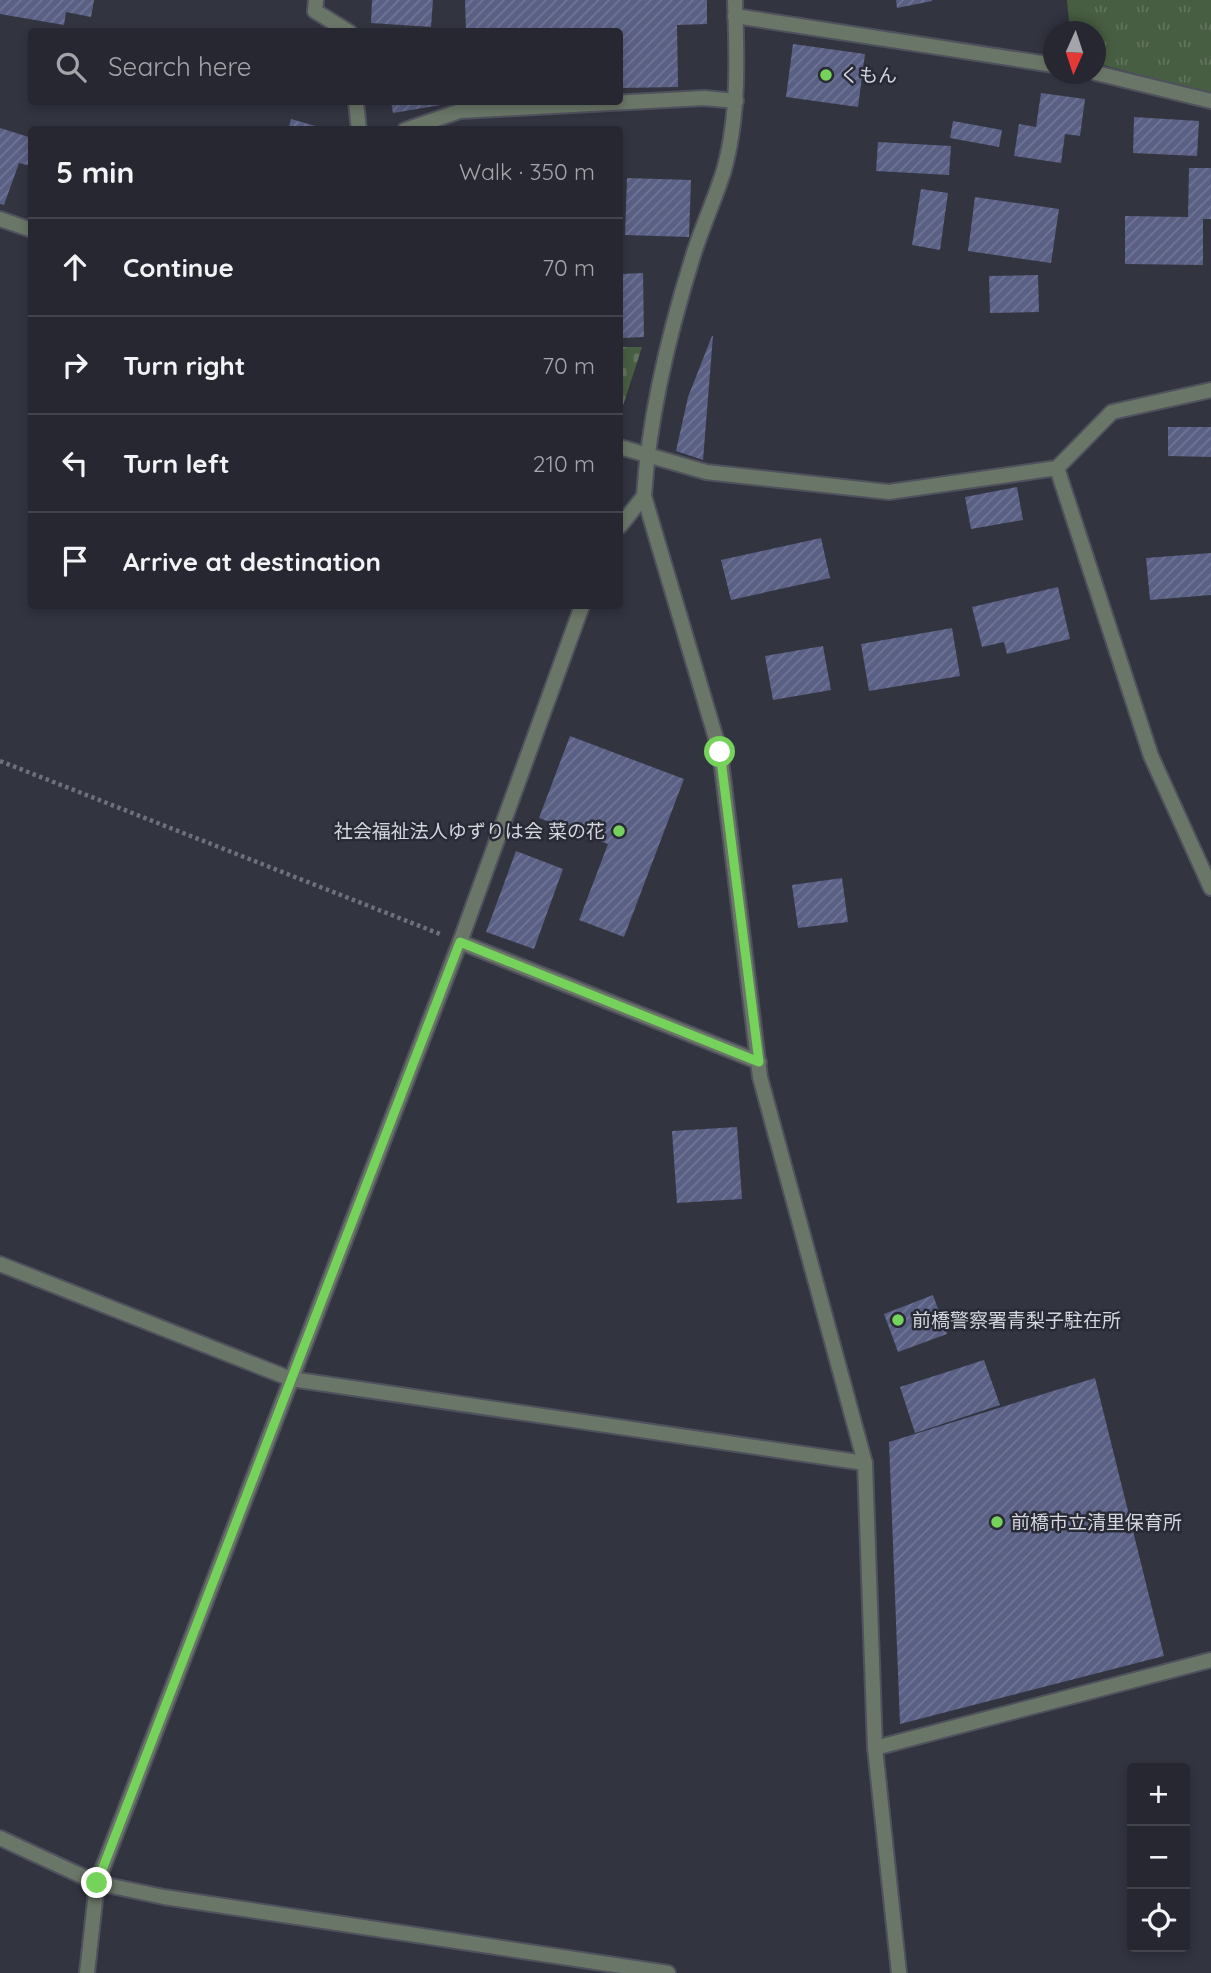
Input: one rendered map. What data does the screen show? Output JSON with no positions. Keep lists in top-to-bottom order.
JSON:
{
  "places": [
    "くもん",
    "社会福祉法人ゆずりは会 菜の花",
    "前橋警察署青梨子駐在所",
    "前橋市立清里保育所"
  ],
  "north": "bottom",
  "page": {
    "search": "Search here",
    "heading": ["5 min", "Walk · 350 m"],
    "list": [
      ["Continue", "70 m"],
      ["Turn right", "70 m"],
      ["Turn left", "210 m"],
      "Arrive at destination"
    ],
    "map_buttons": ["+", "−"]
  }
}
